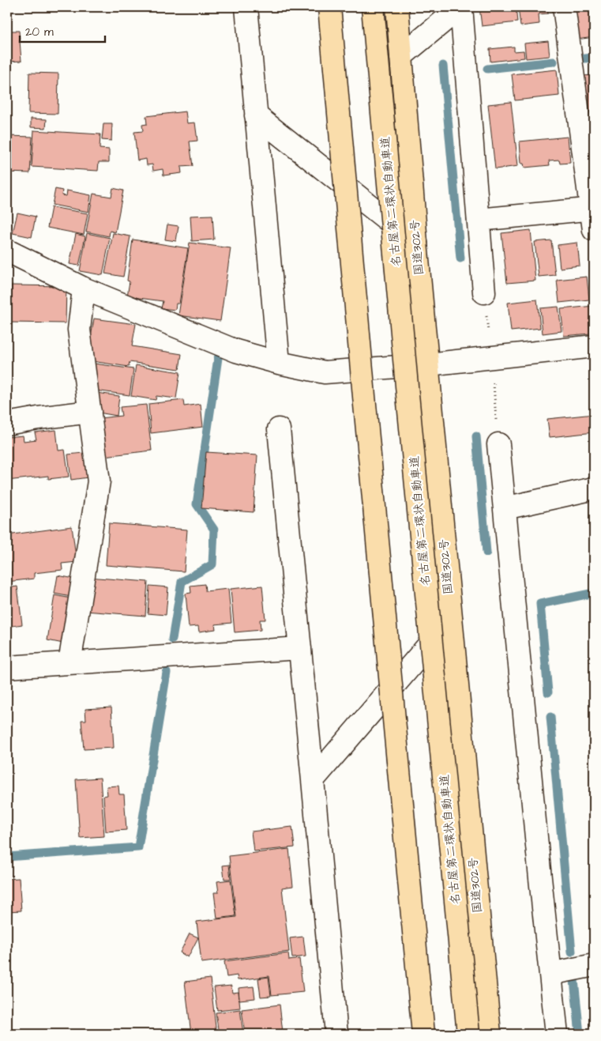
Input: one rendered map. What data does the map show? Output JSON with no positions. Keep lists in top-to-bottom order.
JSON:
{
  "streets": {
    "highway": ["名古屋第二環状自動車道", "国道302号"]
  },
  "scale_bar": "20 m"
}
